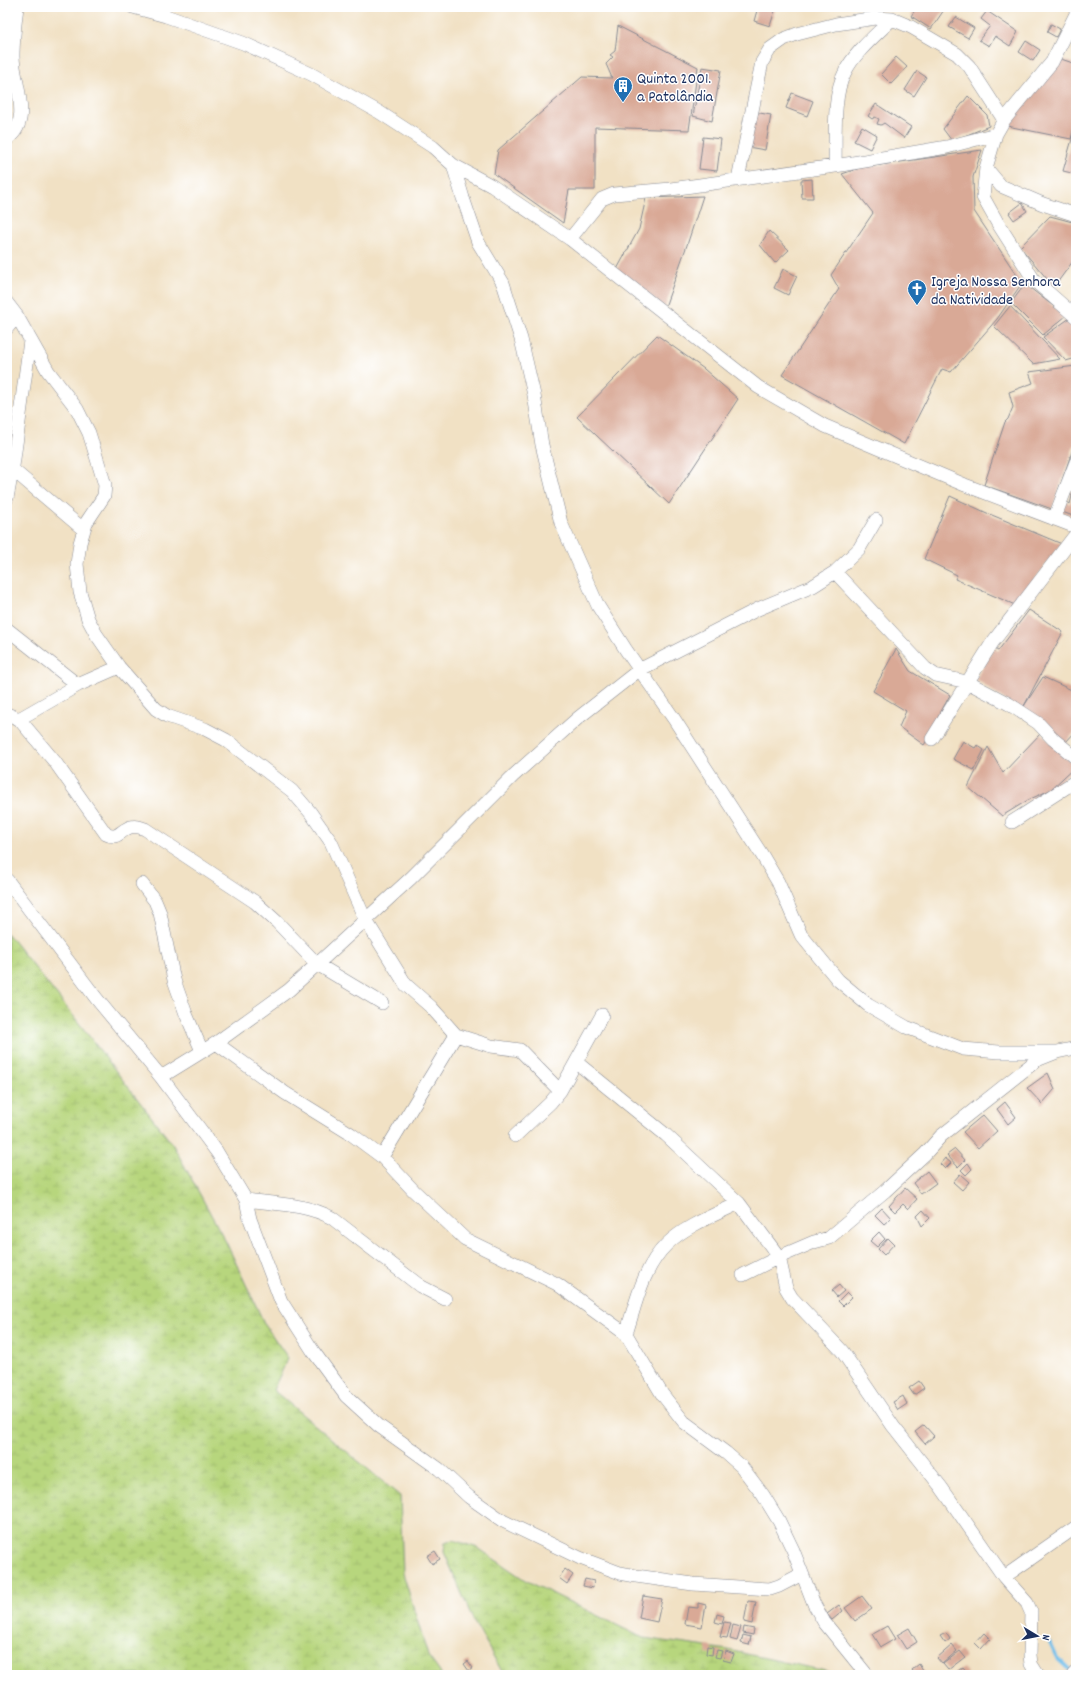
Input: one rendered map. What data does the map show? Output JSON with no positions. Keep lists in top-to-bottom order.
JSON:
{
  "places": {
    "building": ["Quinta 2001. a Patolândia"],
    "church": ["Igreja Nossa Senhora da Natividade"]
  },
  "north": "right"
}
